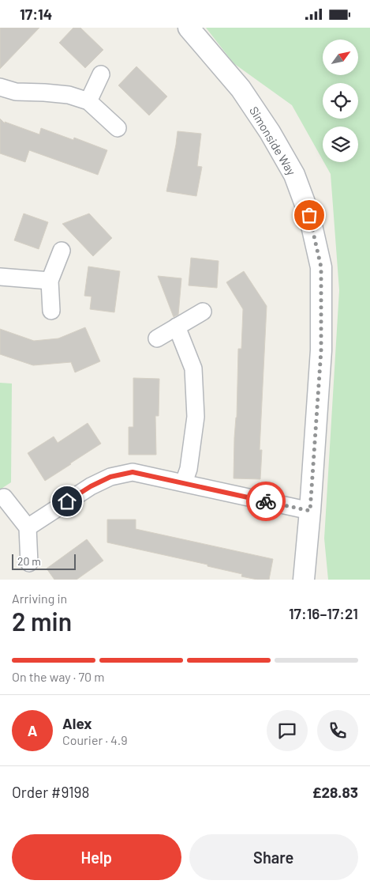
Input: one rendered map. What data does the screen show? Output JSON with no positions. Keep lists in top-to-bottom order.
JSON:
{
  "streets": {
    "street": ["Simonside Way"]
  },
  "scale_bar": "20 m",
  "north": "top right",
  "page": {
    "status": "17:14",
    "scale": "20 m",
    "heading": ["2 min", "Arriving in", "17:16–17:21"],
    "panel": [
      "Alex",
      "Courier · 4.9",
      "Order #9198",
      "£28.83"
    ],
    "bar": "On the way · 70 m",
    "round": "A",
    "buttons": ["Help", "Share"]
  }
}
